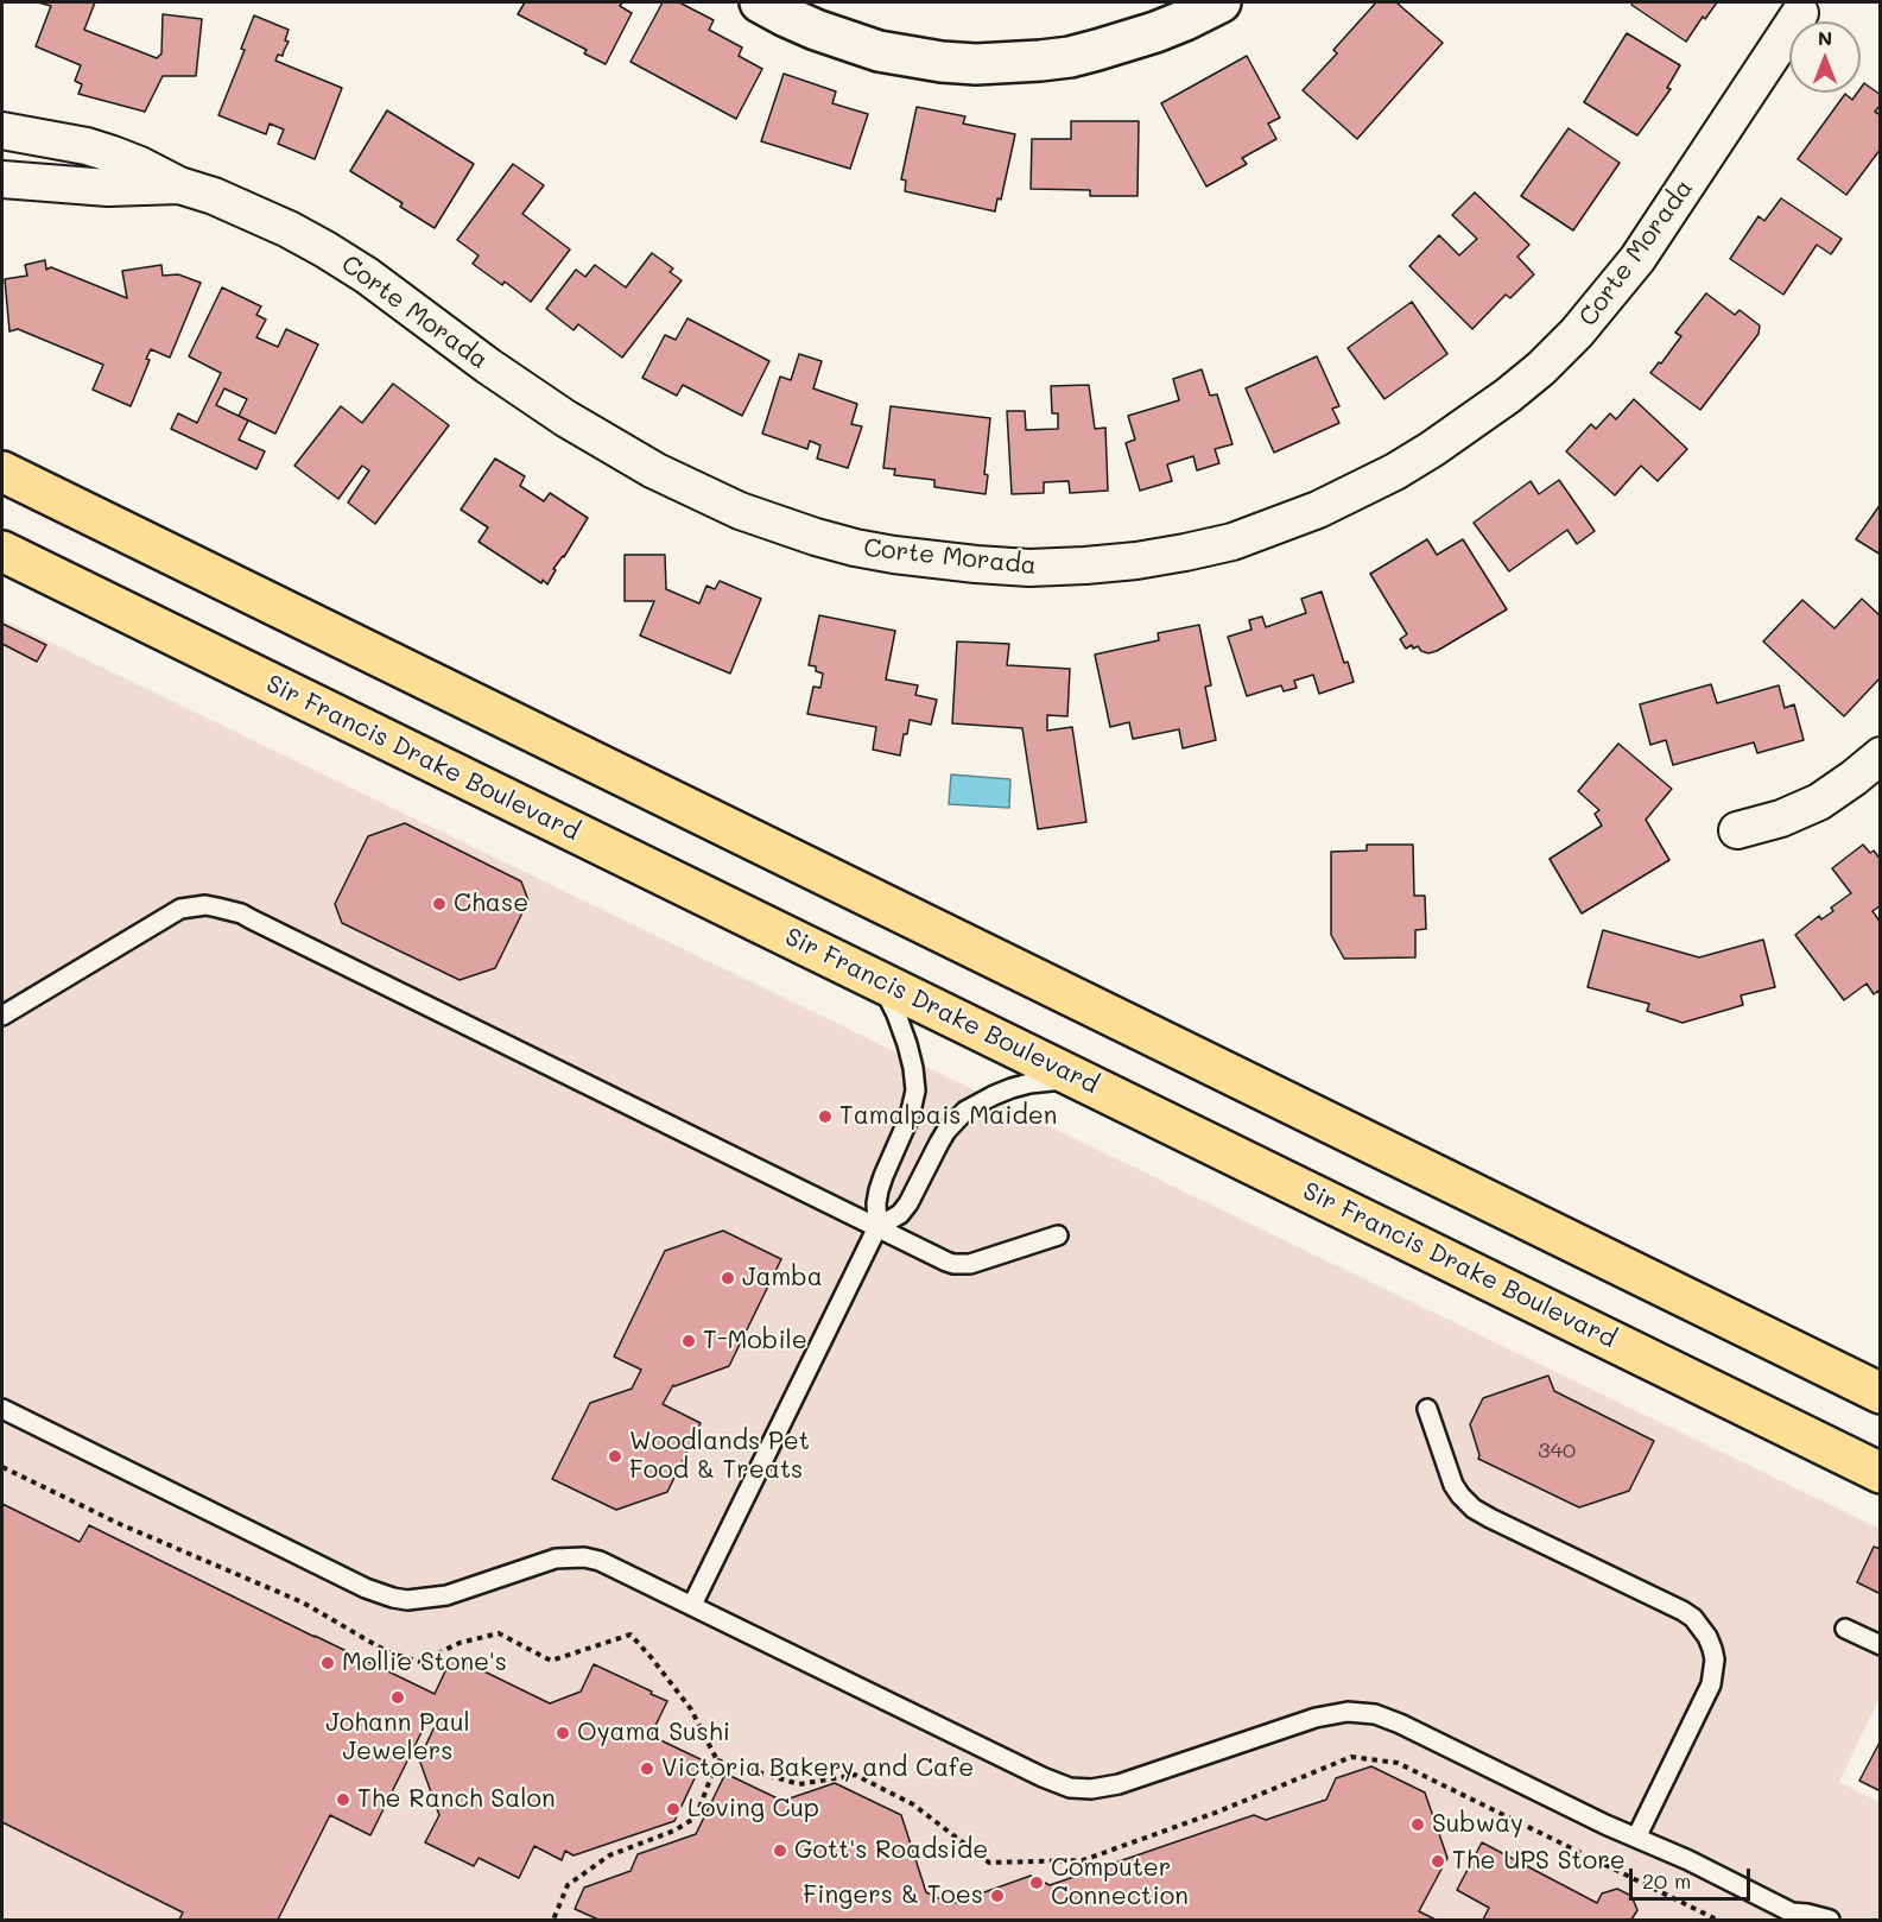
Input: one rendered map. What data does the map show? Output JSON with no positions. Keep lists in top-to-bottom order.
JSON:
{
  "streets": {
    "main road": ["Sir Francis Drake Boulevard"],
    "street": ["Corte Morada"]
  },
  "places": [
    "Chase",
    "Tamalpais Maiden",
    "Jamba",
    "T-Mobile",
    "Woodlands Pet Food & Treats",
    "Mollie Stone's",
    "Johann Paul Jewelers",
    "Oyama Sushi",
    "Victoria Bakery and Cafe",
    "The Ranch Salon",
    "Loving Cup",
    "Subway",
    "Gott's Roadside",
    "The UPS Store",
    "Computer Connection",
    "Fingers & Toes"
  ],
  "house_numbers": ["340"],
  "scale_bar": "20 m",
  "north": "top"
}
